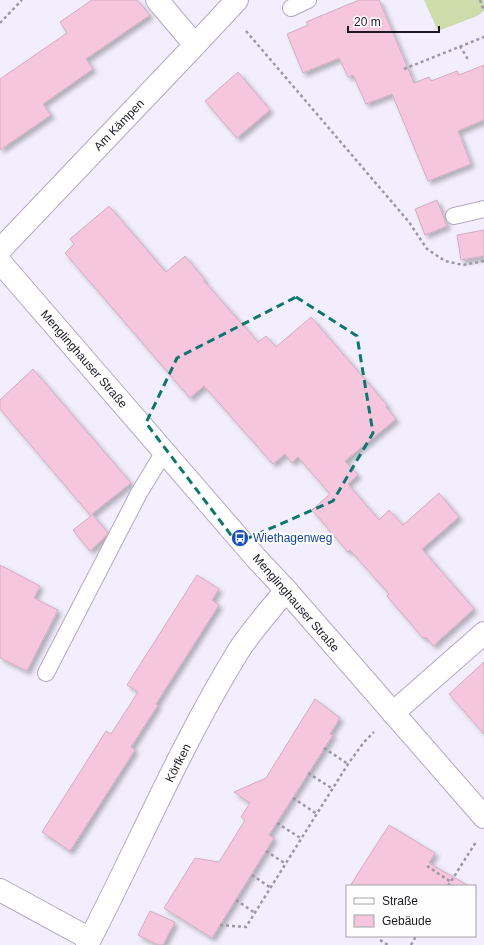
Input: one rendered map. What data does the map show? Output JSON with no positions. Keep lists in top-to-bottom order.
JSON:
{
  "streets": {
    "street": ["Am Kämpen", "Menglinghauser Straße", "Körfken"]
  },
  "crossings": [
    ["Menglinghauser Straße", "Körfken"]
  ],
  "places": {
    "bus stop": ["Wiethagenweg"]
  },
  "legend": ["Straße", "Gebäude"],
  "scale_bar": "20 m"
}
